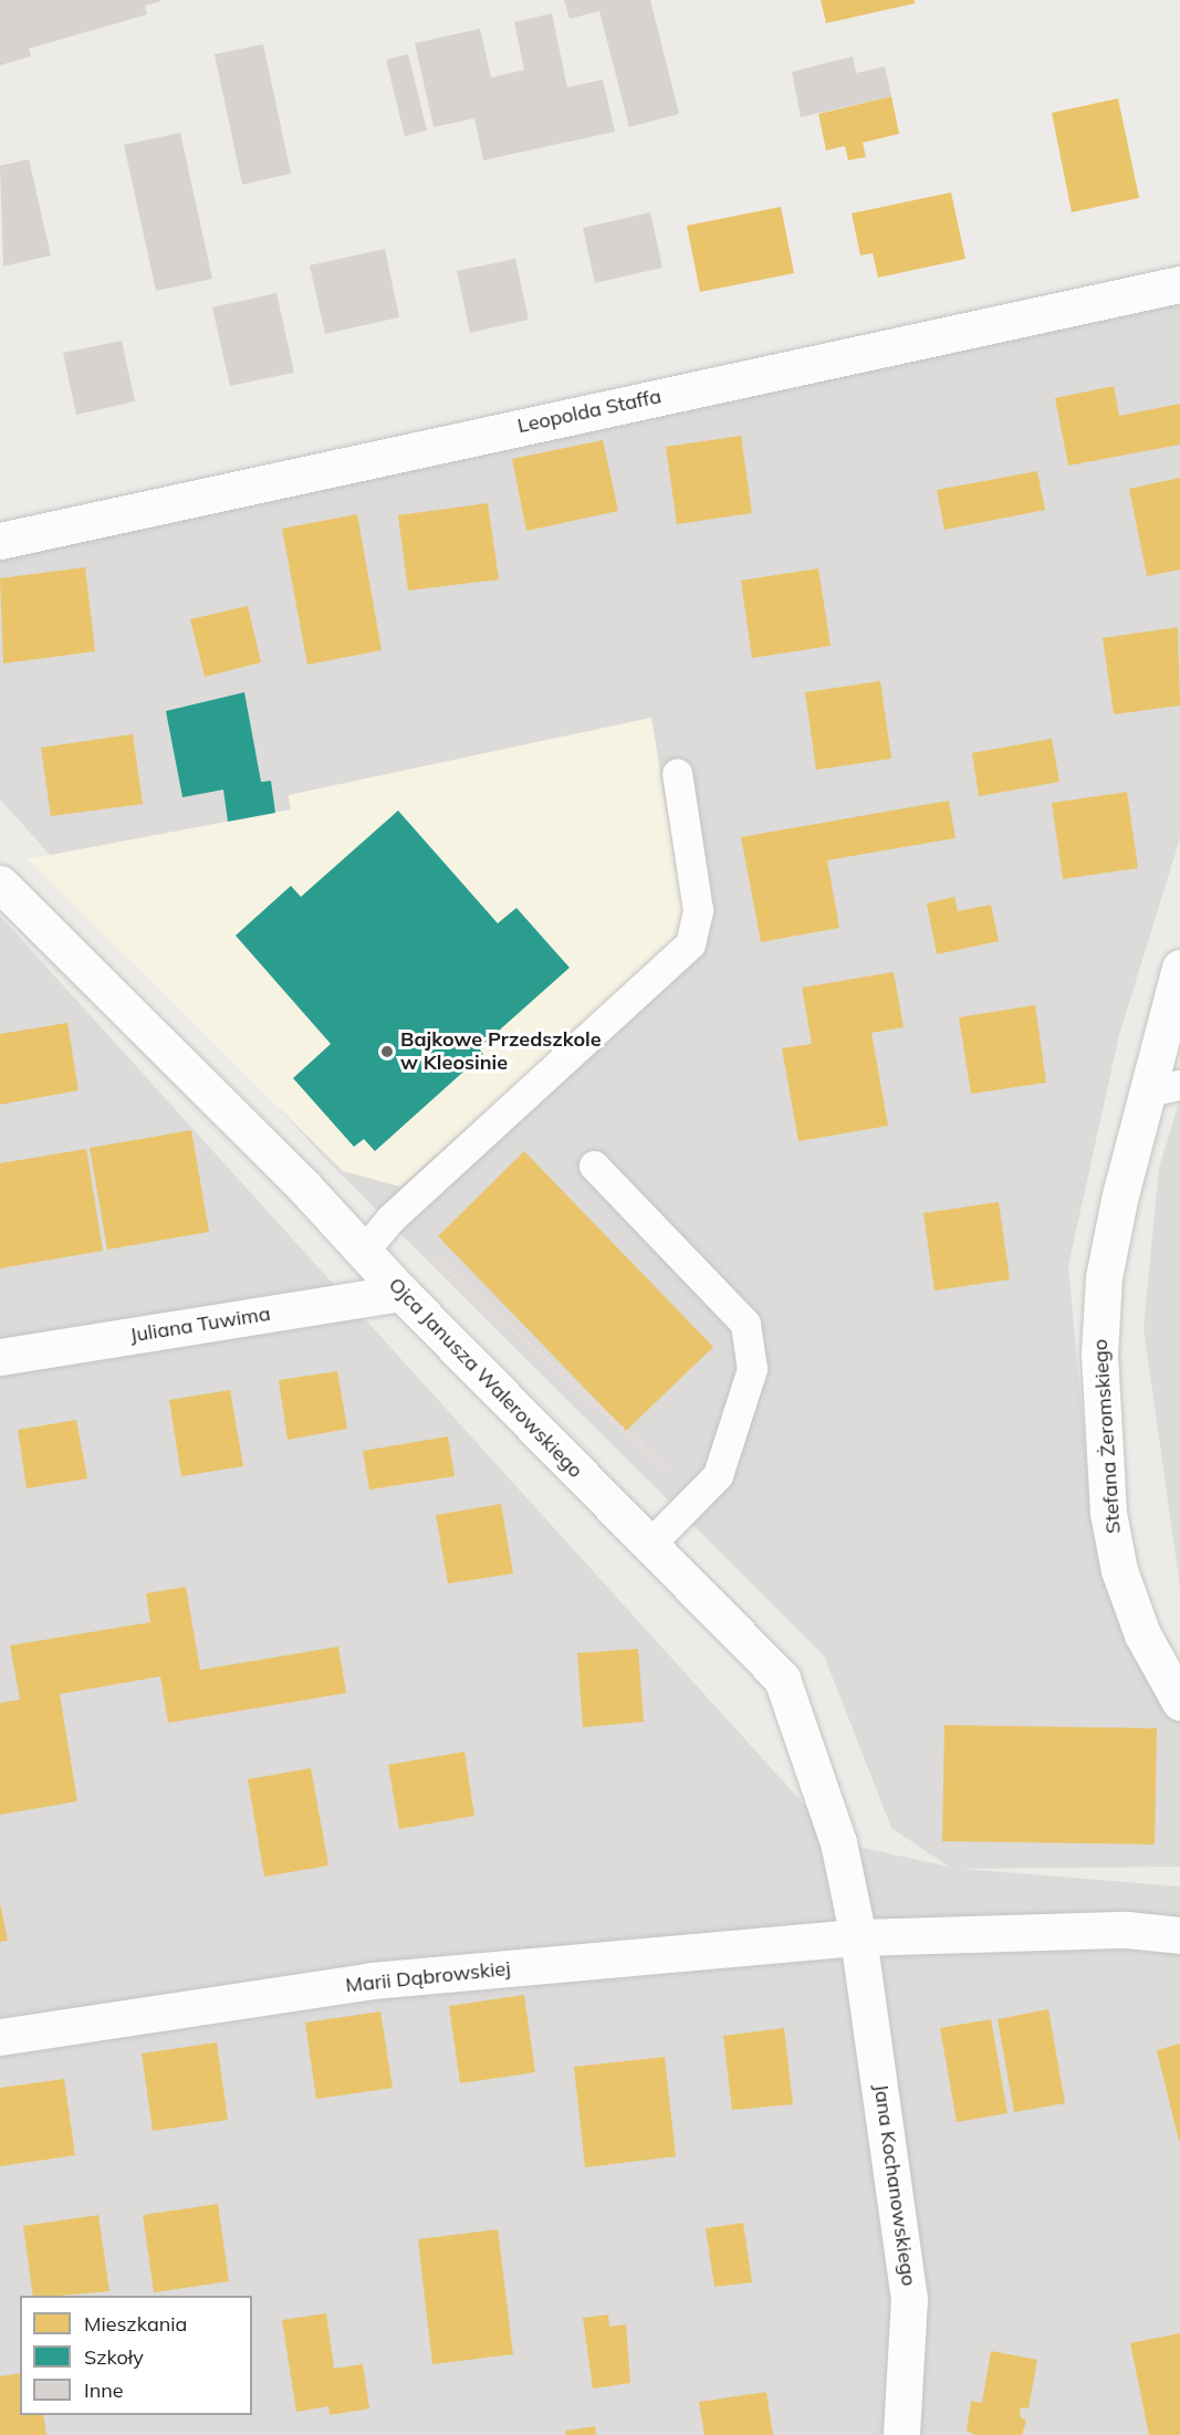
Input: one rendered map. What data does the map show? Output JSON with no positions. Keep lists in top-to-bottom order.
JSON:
{
  "streets": {
    "street": [
      "Leopolda Staffa",
      "Juliana Tuwima",
      "Ojca Janusza Walerowskiego",
      "Stefana Żeromskiego",
      "Marii Dąbrowskiej",
      "Jana Kochanowskiego"
    ]
  },
  "crossings": [
    ["Juliana Tuwima", "Ojca Janusza Walerowskiego"],
    ["Ojca Janusza Walerowskiego", "Marii Dąbrowskiej"],
    ["Ojca Janusza Walerowskiego", "Jana Kochanowskiego"],
    ["Marii Dąbrowskiej", "Jana Kochanowskiego"]
  ],
  "places": ["Bajkowe Przedszkole w Kleosinie"],
  "legend": ["Mieszkania", "Szkoły", "Inne"]
}
